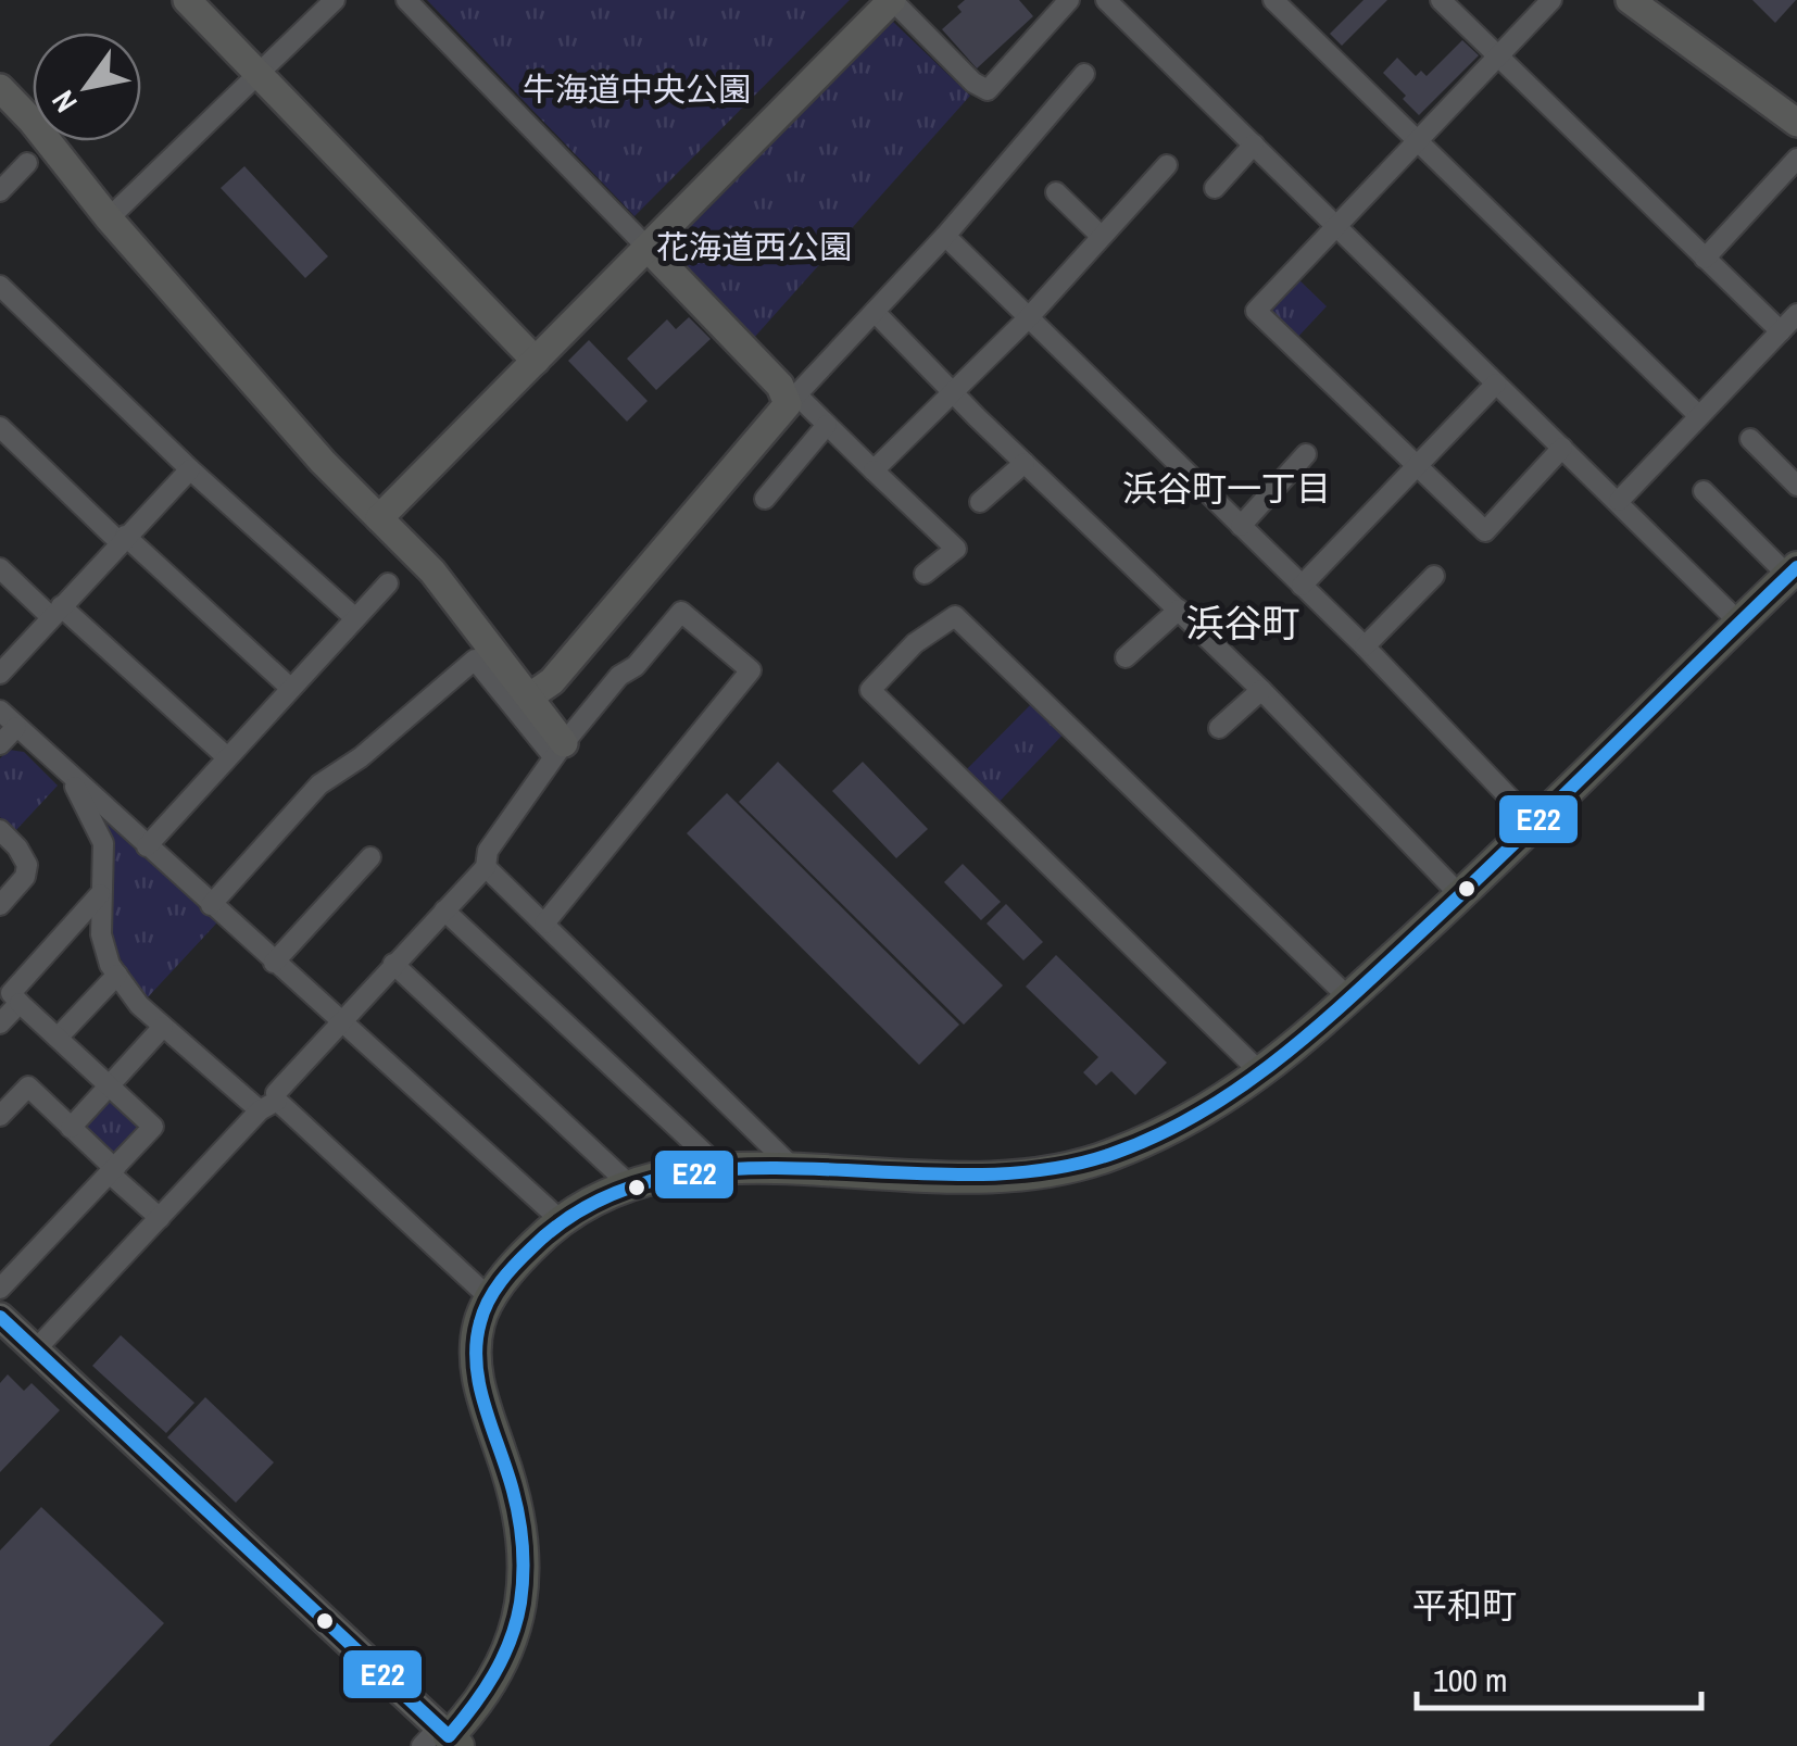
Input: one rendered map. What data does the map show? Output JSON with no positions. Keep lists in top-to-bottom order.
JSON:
{
  "districts": ["浜谷町一丁目", "浜谷町", "平和町"],
  "parks": ["牛海道中央公園", "花海道西公園"],
  "lines": ["transit line E22"],
  "scale_bar": "100 m",
  "north": "bottom left"
}
